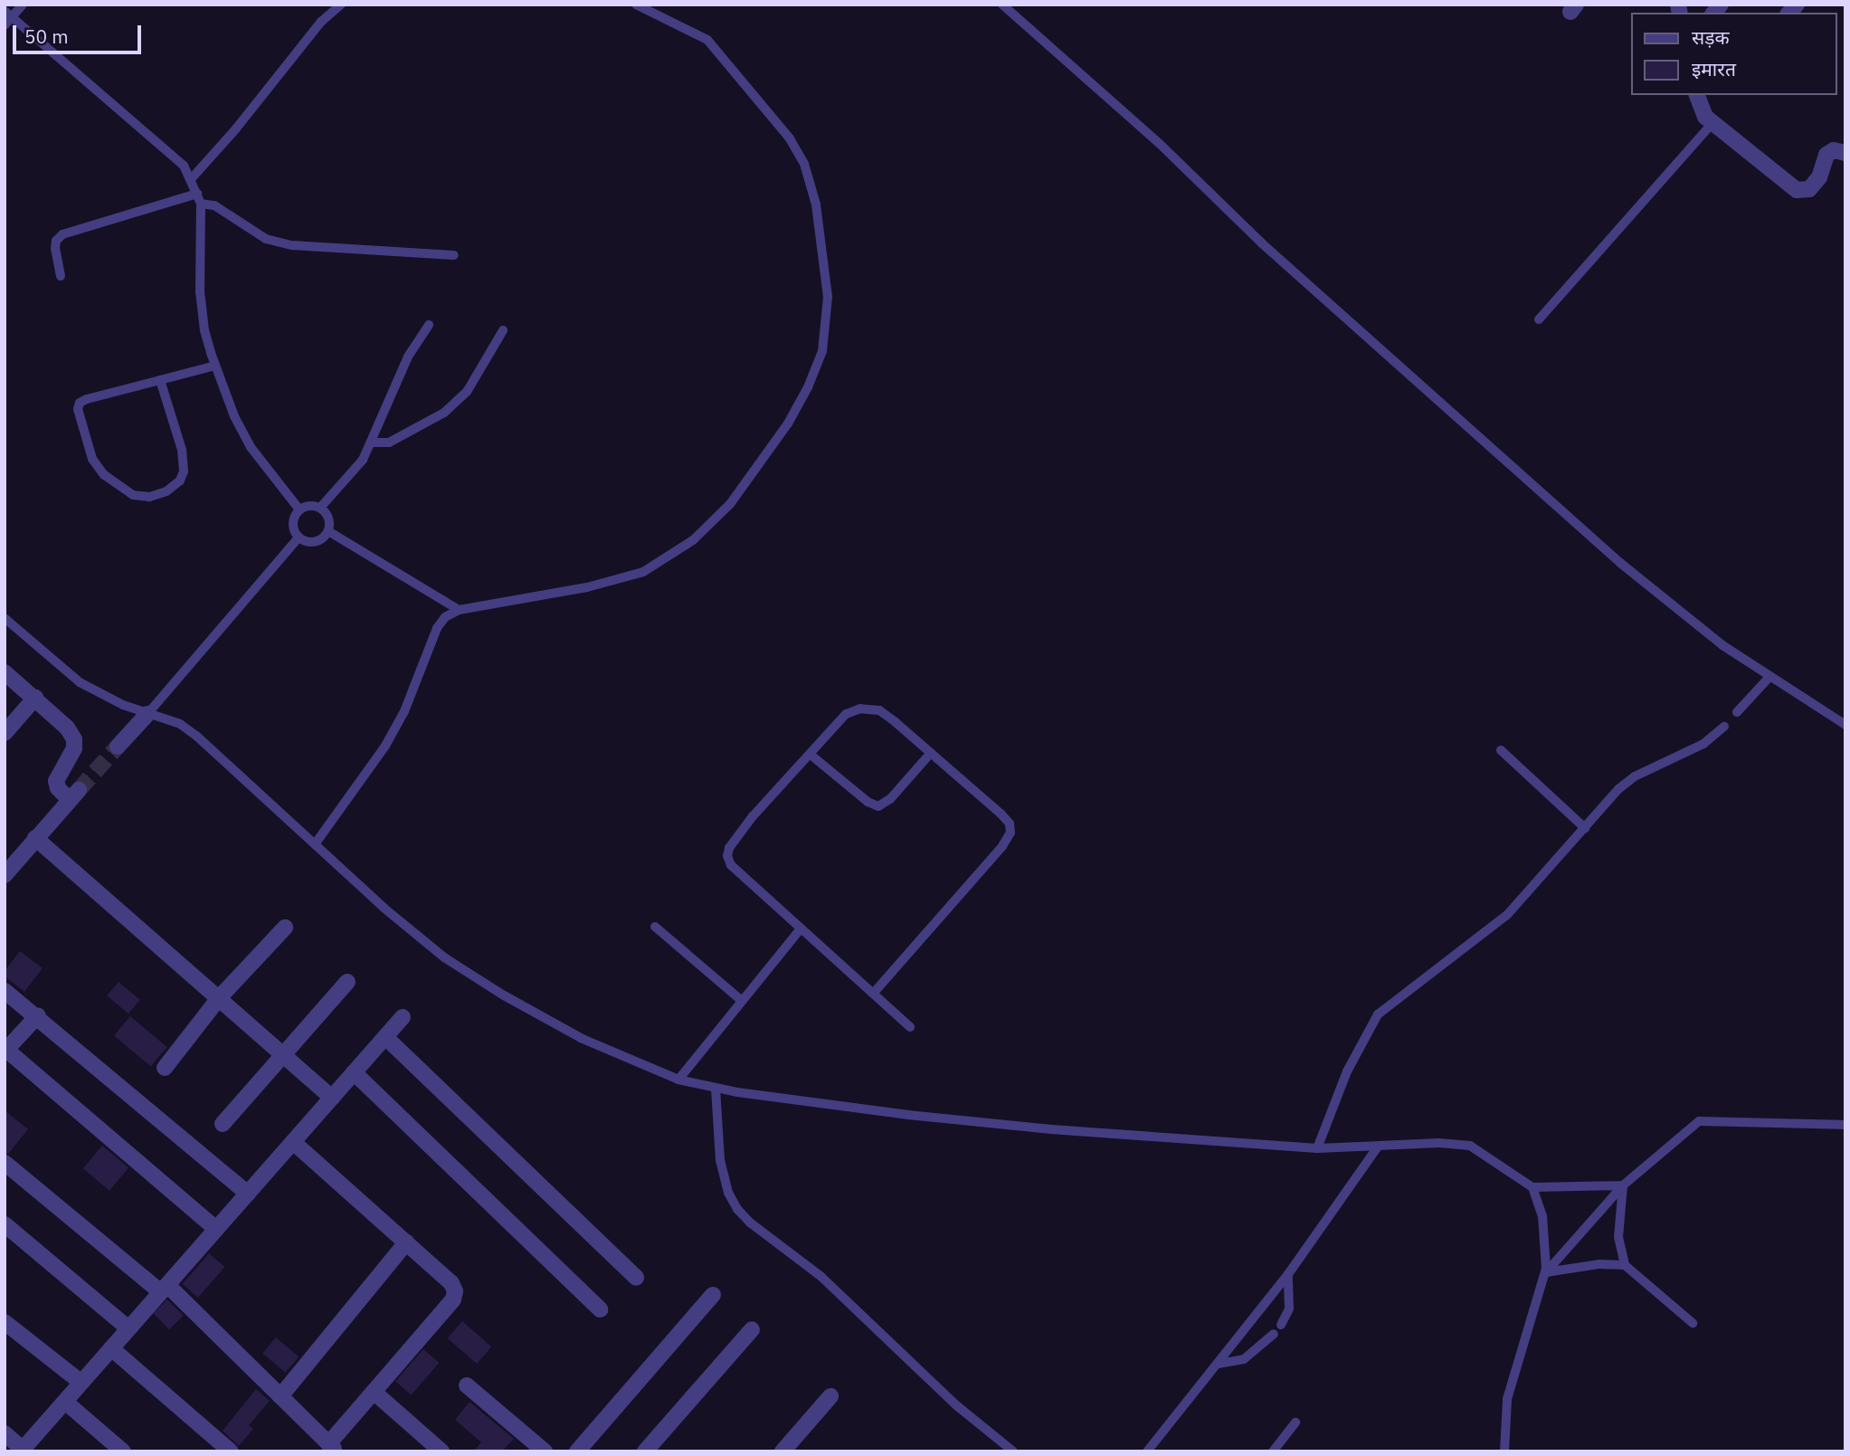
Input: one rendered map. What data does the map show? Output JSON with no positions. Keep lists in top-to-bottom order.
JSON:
{
  "legend": ["सड़क", "इमारत"],
  "scale_bar": "50 m"
}
